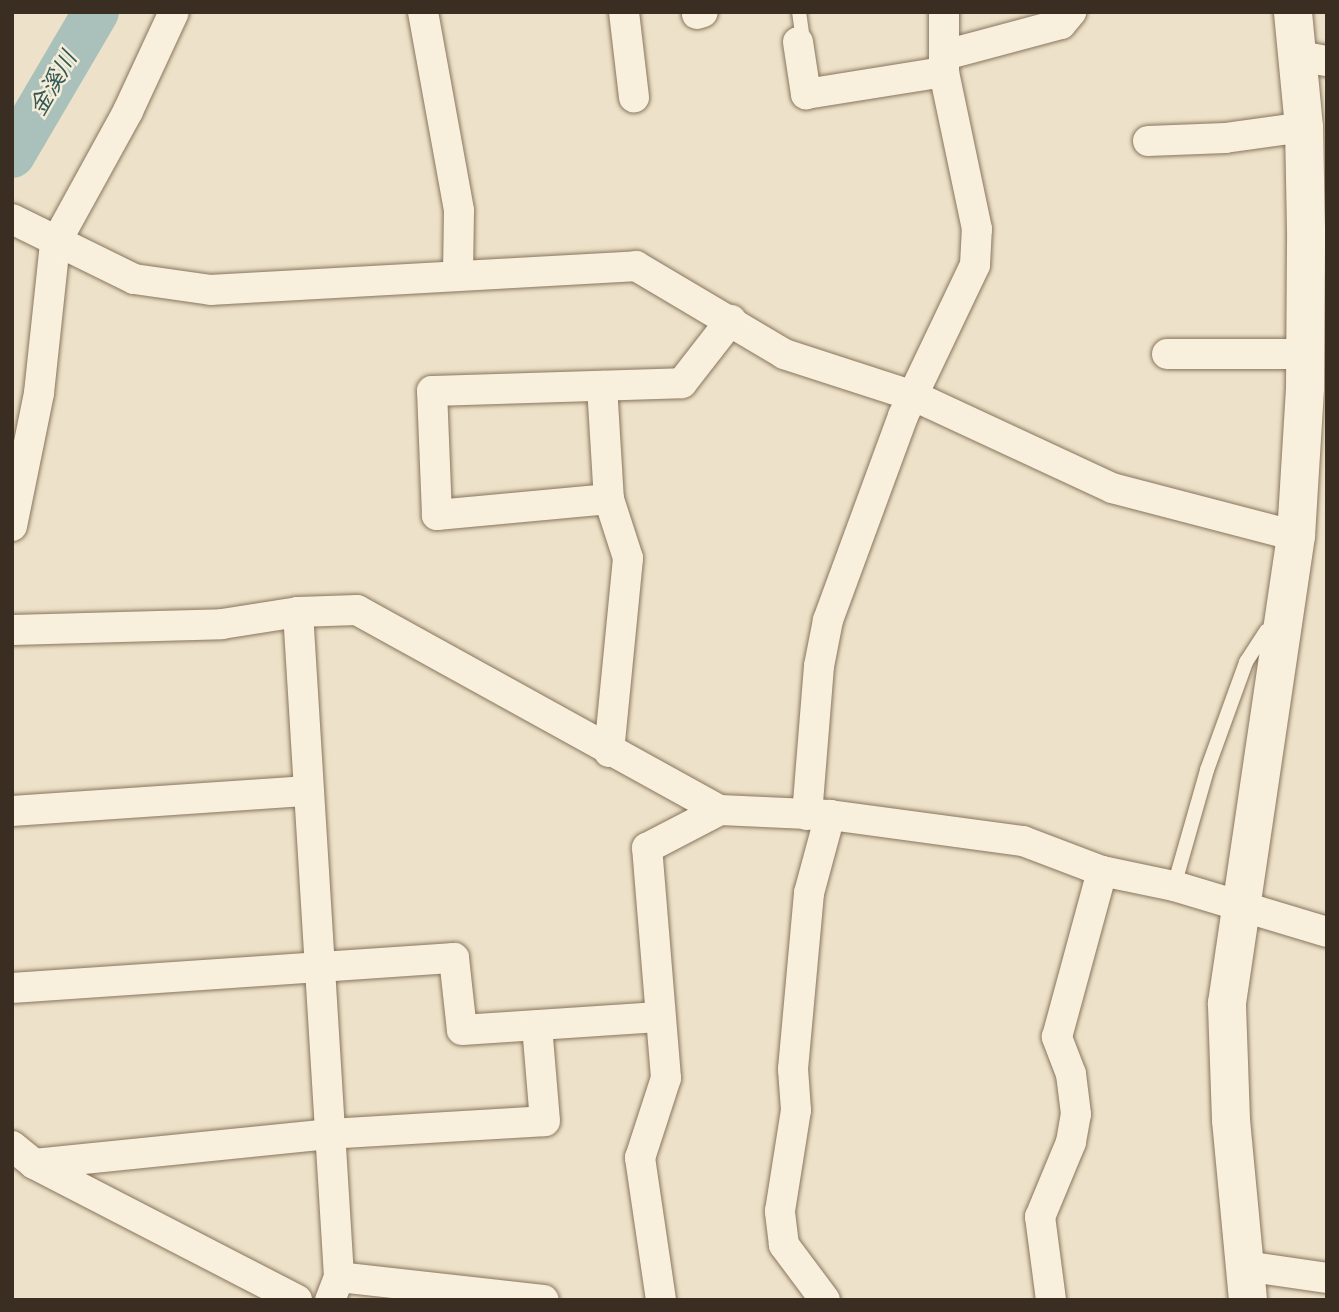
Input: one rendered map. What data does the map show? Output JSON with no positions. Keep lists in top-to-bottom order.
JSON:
{
  "water": ["金溪川"]
}
